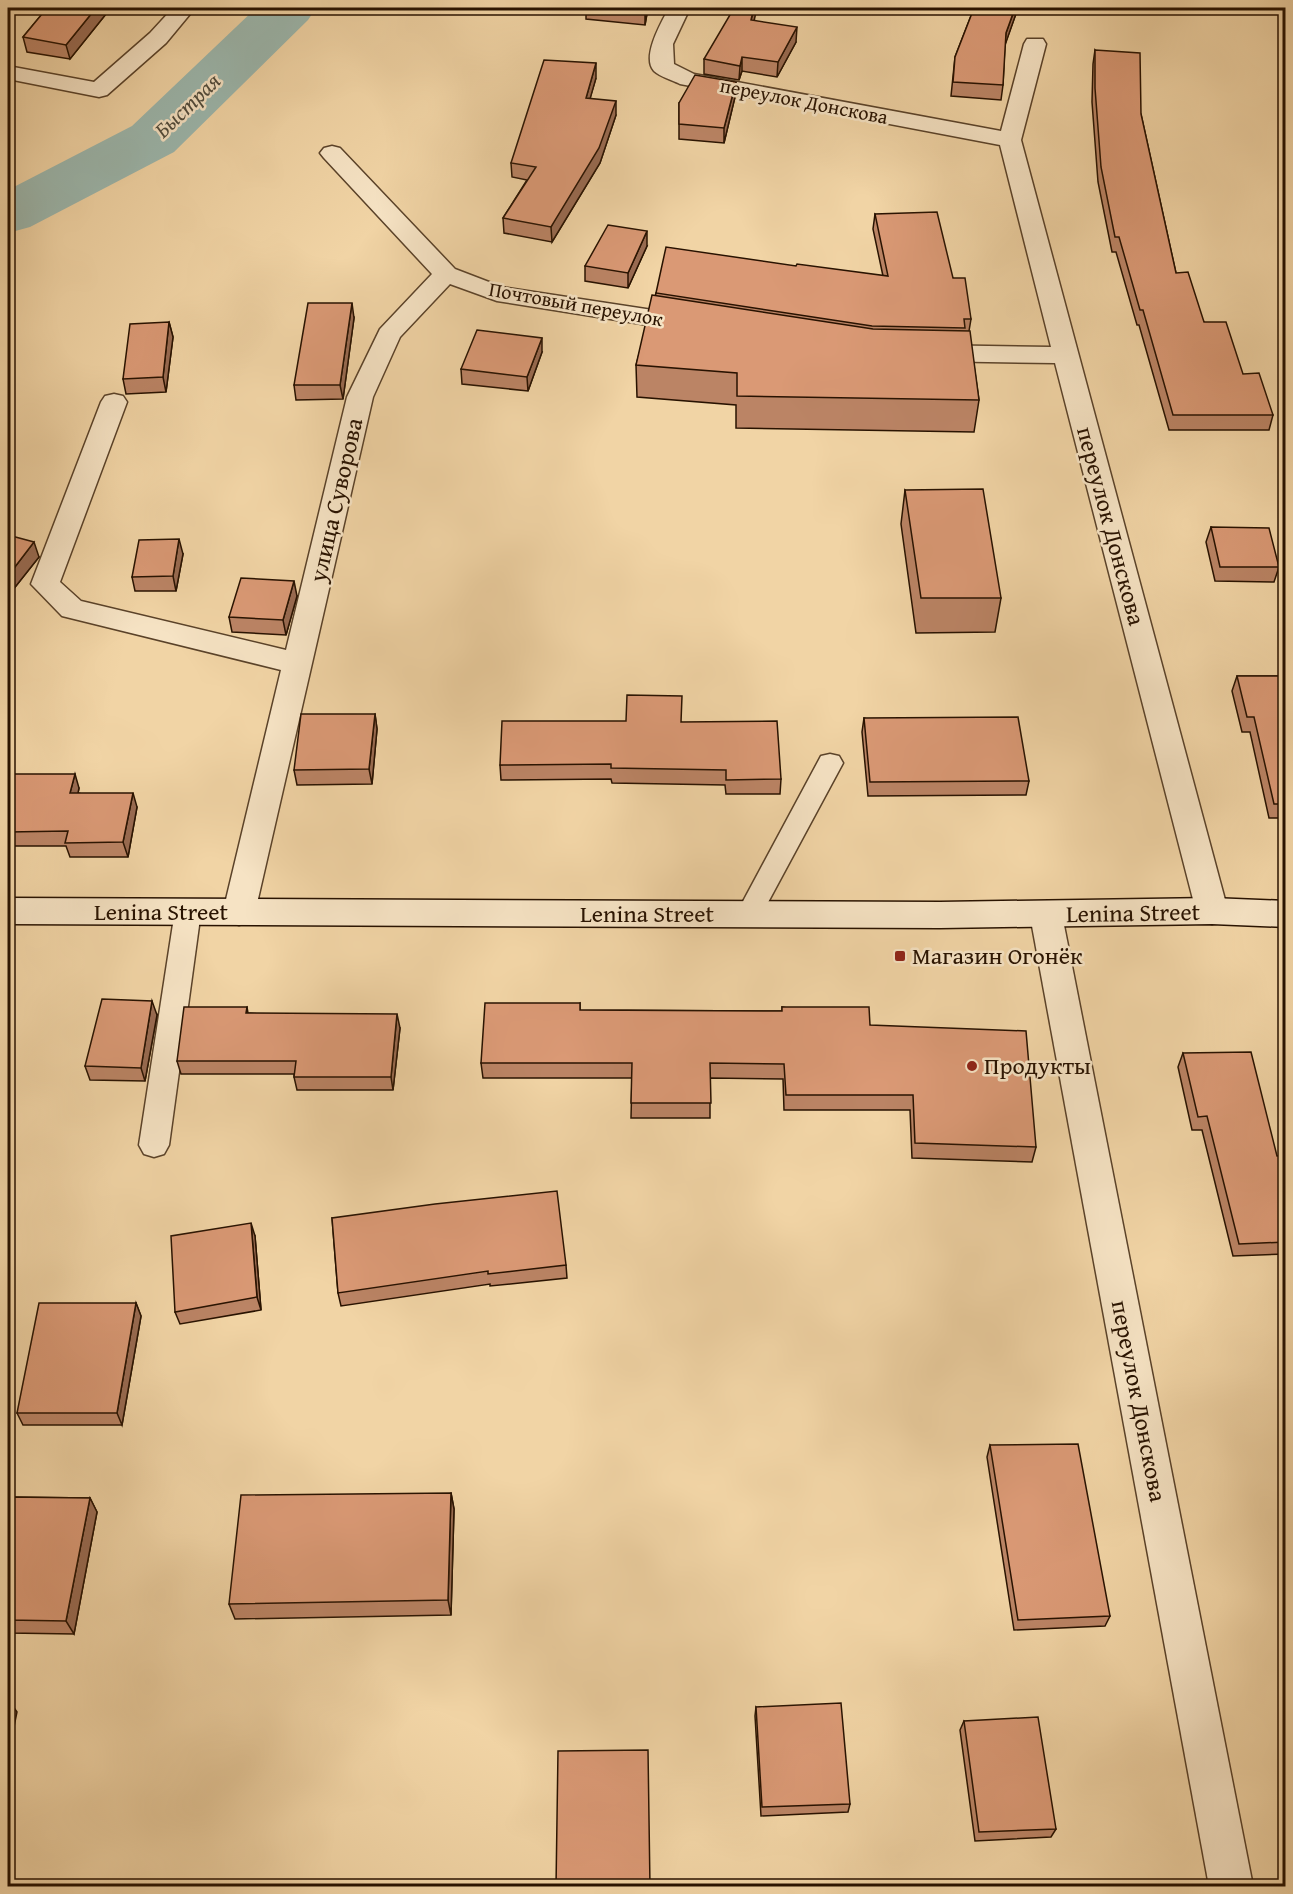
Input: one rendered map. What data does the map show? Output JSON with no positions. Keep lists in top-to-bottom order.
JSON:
{
  "streets": {
    "street": [
      "переулок Донскова",
      "Почтовый переулок",
      "улица Суворова",
      "Lenina Street"
    ]
  },
  "crossings": [
    ["переулок Донскова", "Lenina Street"],
    ["Почтовый переулок", "улица Суворова"],
    ["улица Суворова", "Lenina Street"]
  ],
  "water": ["Быстрая"],
  "places": {
    "transit": ["Магазин Огонёк"],
    "other": ["Продукты"]
  }
}
